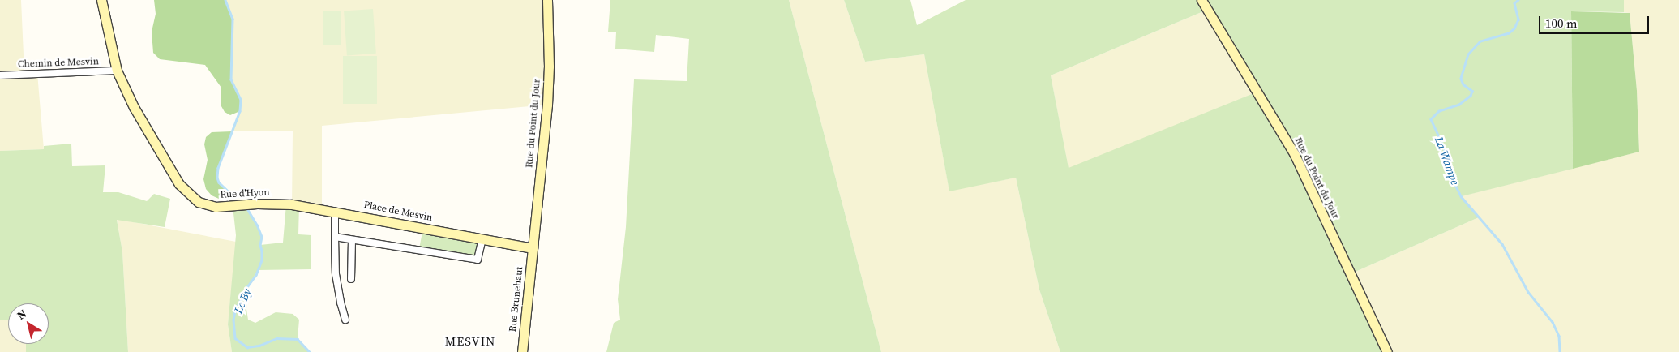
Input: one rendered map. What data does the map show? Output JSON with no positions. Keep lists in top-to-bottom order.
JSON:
{
  "streets": {
    "street": [
      "Chemin de Mesvin",
      "Rue du Point du Jour",
      "Rue d'Hyon",
      "Place de Mesvin",
      "Rue Brunehaut"
    ]
  },
  "crossings": [
    ["Chemin de Mesvin", "Rue d'Hyon"],
    ["Rue du Point du Jour", "Place de Mesvin"],
    ["Rue du Point du Jour", "Rue Brunehaut"],
    ["Rue d'Hyon", "Place de Mesvin"],
    ["Place de Mesvin", "Rue Brunehaut"]
  ],
  "districts": ["MESVIN"],
  "water": ["La Wampe", "Le By"],
  "scale_bar": "100 m",
  "north": "top left"
}
